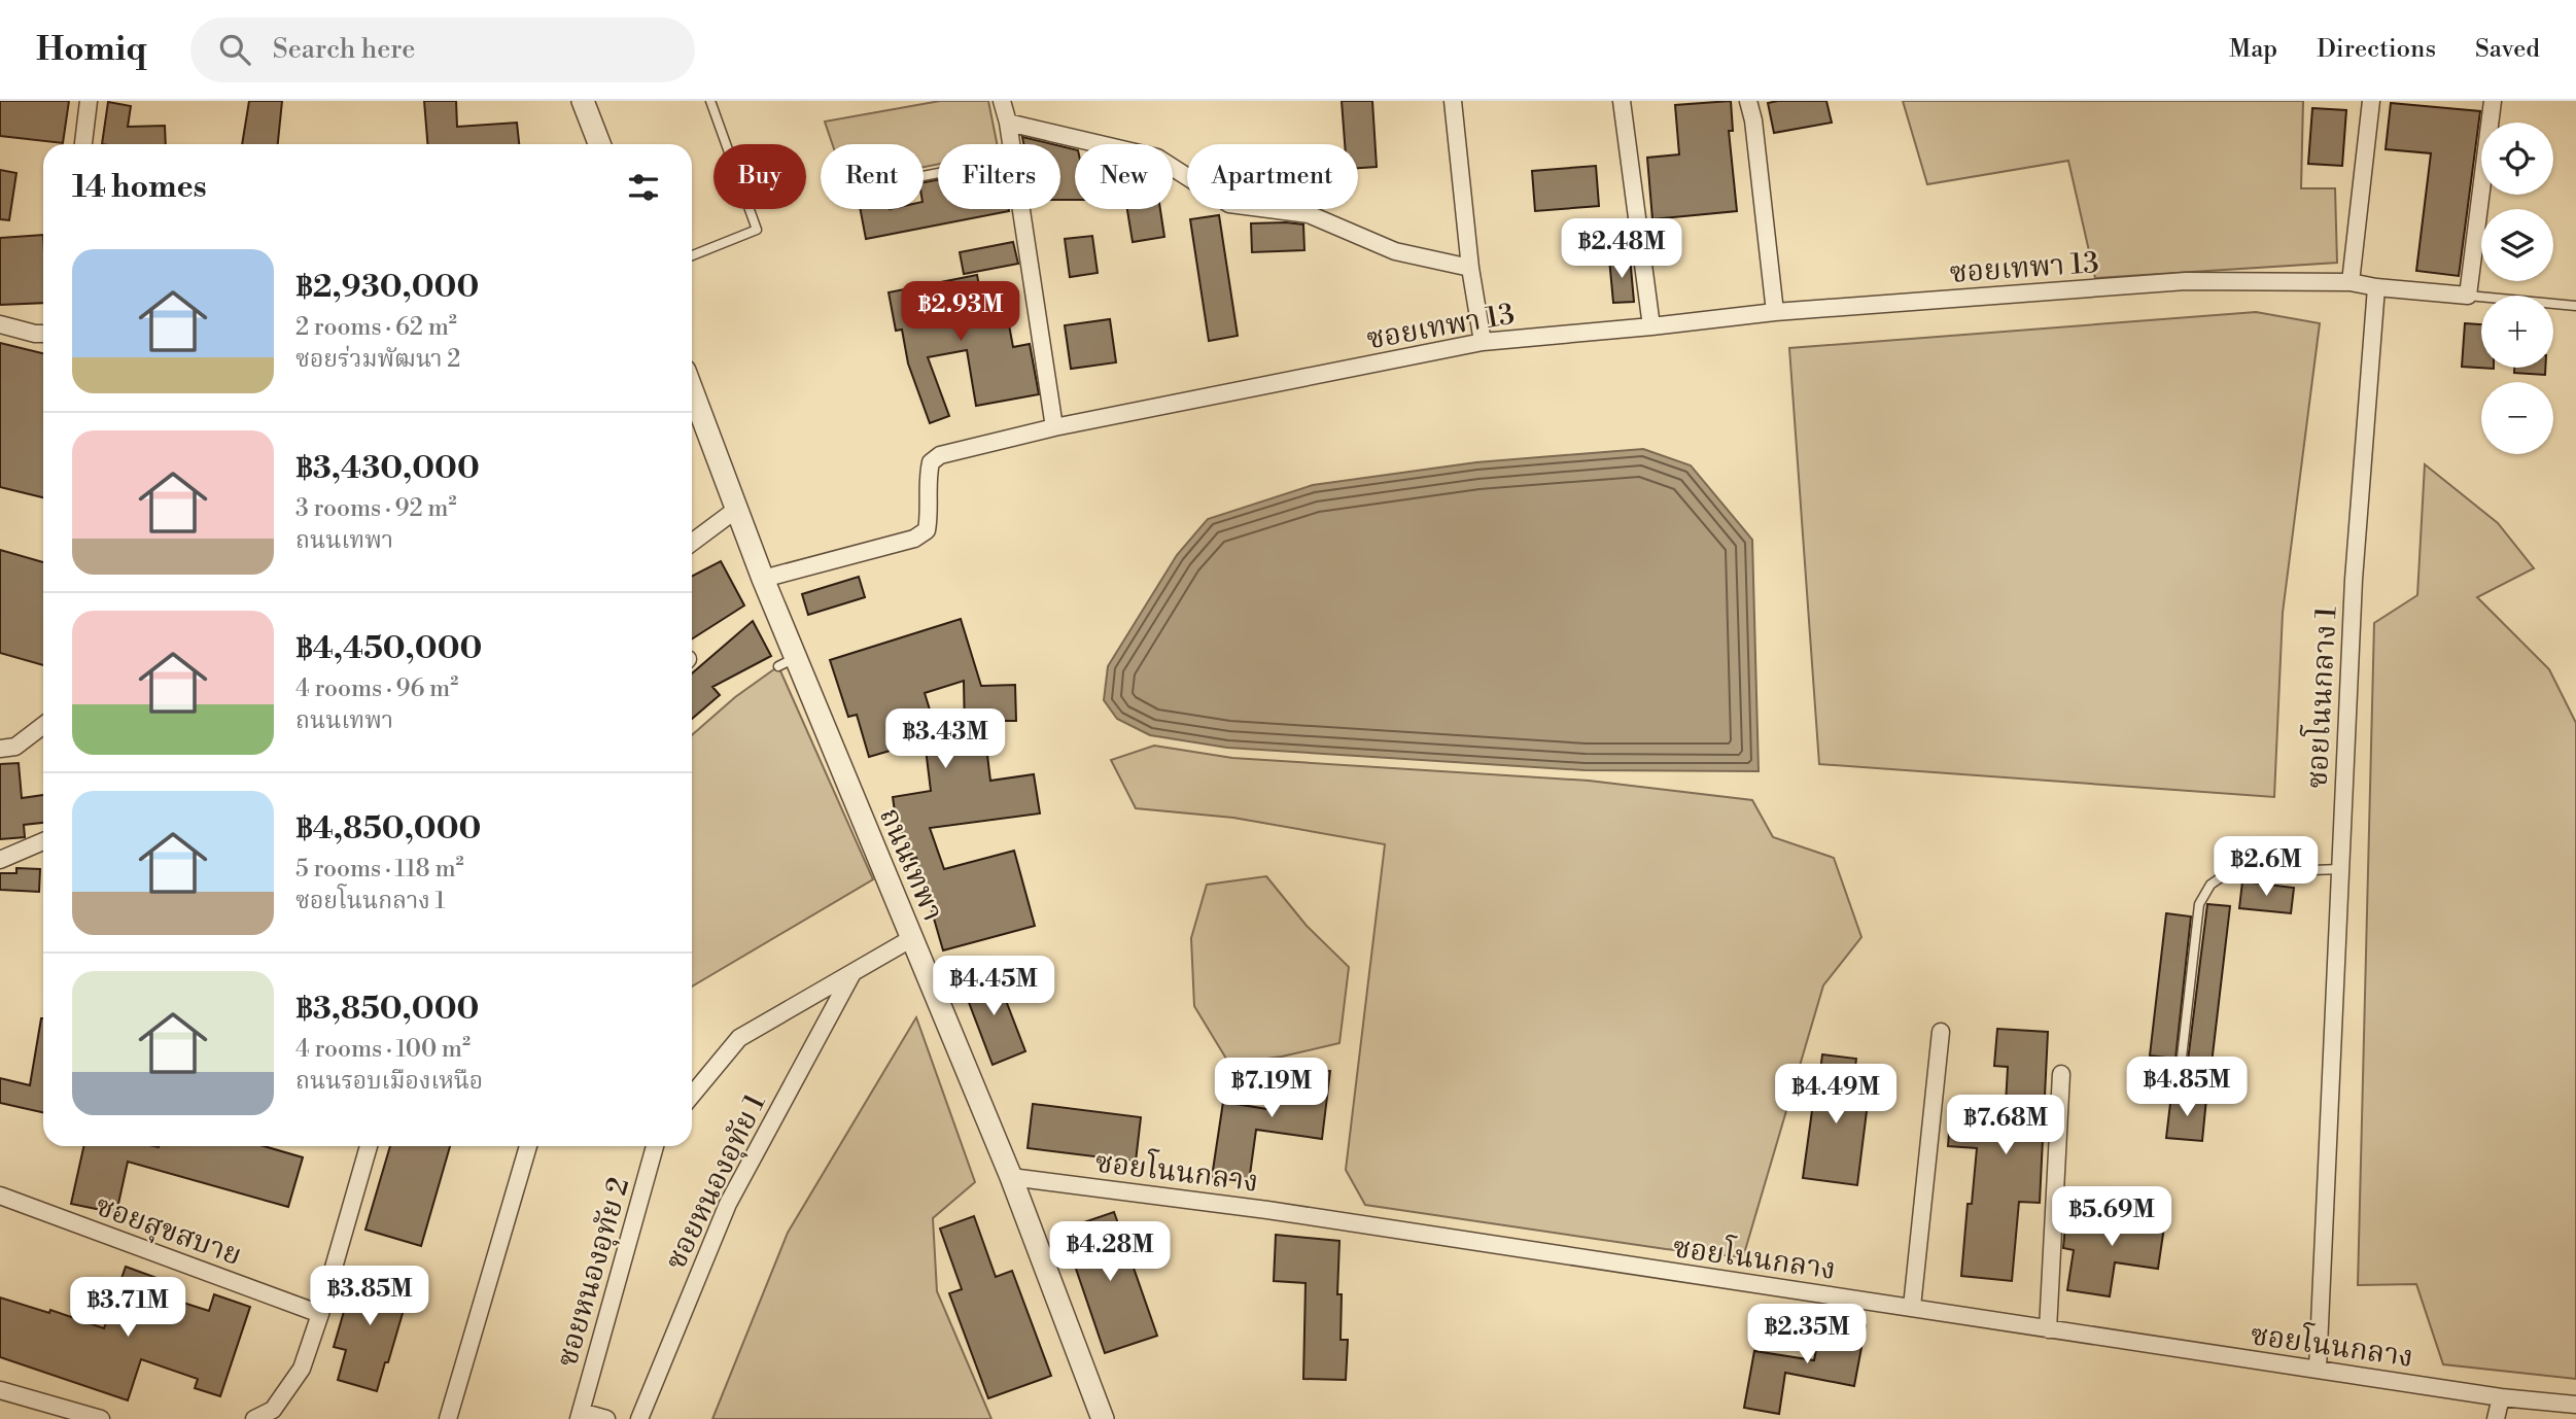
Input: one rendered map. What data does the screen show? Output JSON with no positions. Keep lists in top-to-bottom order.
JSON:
{
  "streets": {
    "street": [
      "ซอยเทพา 13",
      "ซอยโนนกลาง 1",
      "ถนนเทพา",
      "ซอยโนนกลาง",
      "ซอยหนองอุทัย 1",
      "ซอยสุขสบาย",
      "ซอยหนองอุทัย 2"
    ]
  },
  "crossings": [
    ["ซอยเทพา 13", "ซอยโนนกลาง 1"],
    ["ซอยเทพา 13", "ถนนเทพา"],
    ["ซอยโนนกลาง 1", "ซอยโนนกลาง"],
    ["ถนนเทพา", "ซอยโนนกลาง"]
  ],
  "page": {
    "header": "Homiq",
    "search": "Search here",
    "nav": ["Map", "Directions", "Saved"],
    "map_buttons": ["+", "−"],
    "chip": [
      "Buy",
      "Rent",
      "Filters",
      "New",
      "Apartment"
    ],
    "heading": "14 homes",
    "price": [
      "฿2.48M",
      "฿2.93M",
      "฿3.43M",
      "฿2.6M",
      "฿4.45M",
      "฿4.85M",
      "฿7.19M",
      "฿4.49M",
      "฿7.68M",
      "฿5.69M",
      "฿4.28M",
      "฿3.85M",
      "฿3.71M",
      "฿2.35M"
    ],
    "list": [
      {
        "name": "฿2,930,000",
        "note": "2 rooms · 62 m² · ซอยร่วมพัฒนา 2"
      },
      {
        "name": "฿3,430,000",
        "note": "3 rooms · 92 m² · ถนนเทพา"
      },
      {
        "name": "฿4,450,000",
        "note": "4 rooms · 96 m² · ถนนเทพา"
      },
      {
        "name": "฿4,850,000",
        "note": "5 rooms · 118 m² · ซอยโนนกลาง 1"
      },
      {
        "name": "฿3,850,000",
        "note": "4 rooms · 100 m² · ถนนรอบเมืองเหนือ"
      }
    ]
  }
}
